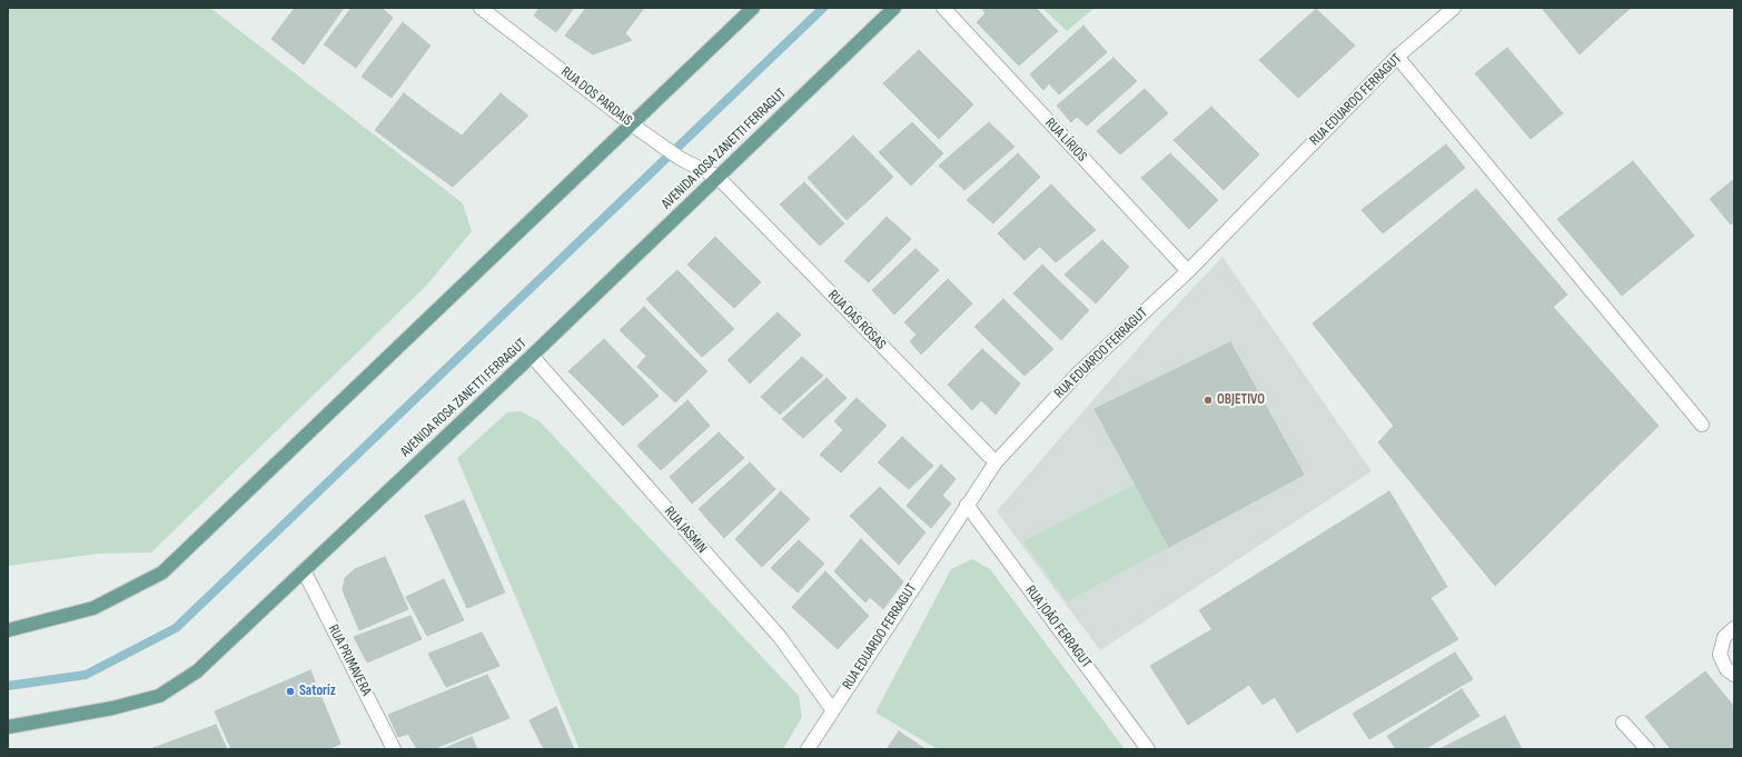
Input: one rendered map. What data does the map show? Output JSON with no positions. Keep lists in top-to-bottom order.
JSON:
{
  "streets": {
    "main road": ["AVENIDA ROSA ZANETTI FERRAGUT"],
    "street": [
      "RUA DOS PARDAIS",
      "RUA EDUARDO FERRAGUT",
      "RUA LÍRIOS",
      "RUA DAS ROSAS",
      "RUA JASMIN",
      "RUA JOÃO FERRAGUT",
      "RUA PRIMAVERA"
    ]
  },
  "crossings": [
    ["RUA DOS PARDAIS", "AVENIDA ROSA ZANETTI FERRAGUT"],
    ["RUA DOS PARDAIS", "RUA DAS ROSAS"],
    ["RUA EDUARDO FERRAGUT", "RUA LÍRIOS"],
    ["RUA EDUARDO FERRAGUT", "RUA DAS ROSAS"],
    ["RUA EDUARDO FERRAGUT", "RUA JASMIN"],
    ["RUA EDUARDO FERRAGUT", "RUA JOÃO FERRAGUT"],
    ["AVENIDA ROSA ZANETTI FERRAGUT", "RUA DAS ROSAS"],
    ["AVENIDA ROSA ZANETTI FERRAGUT", "RUA JASMIN"],
    ["AVENIDA ROSA ZANETTI FERRAGUT", "RUA PRIMAVERA"]
  ],
  "places": ["OBJETIVO", "Satoríz"]
}
